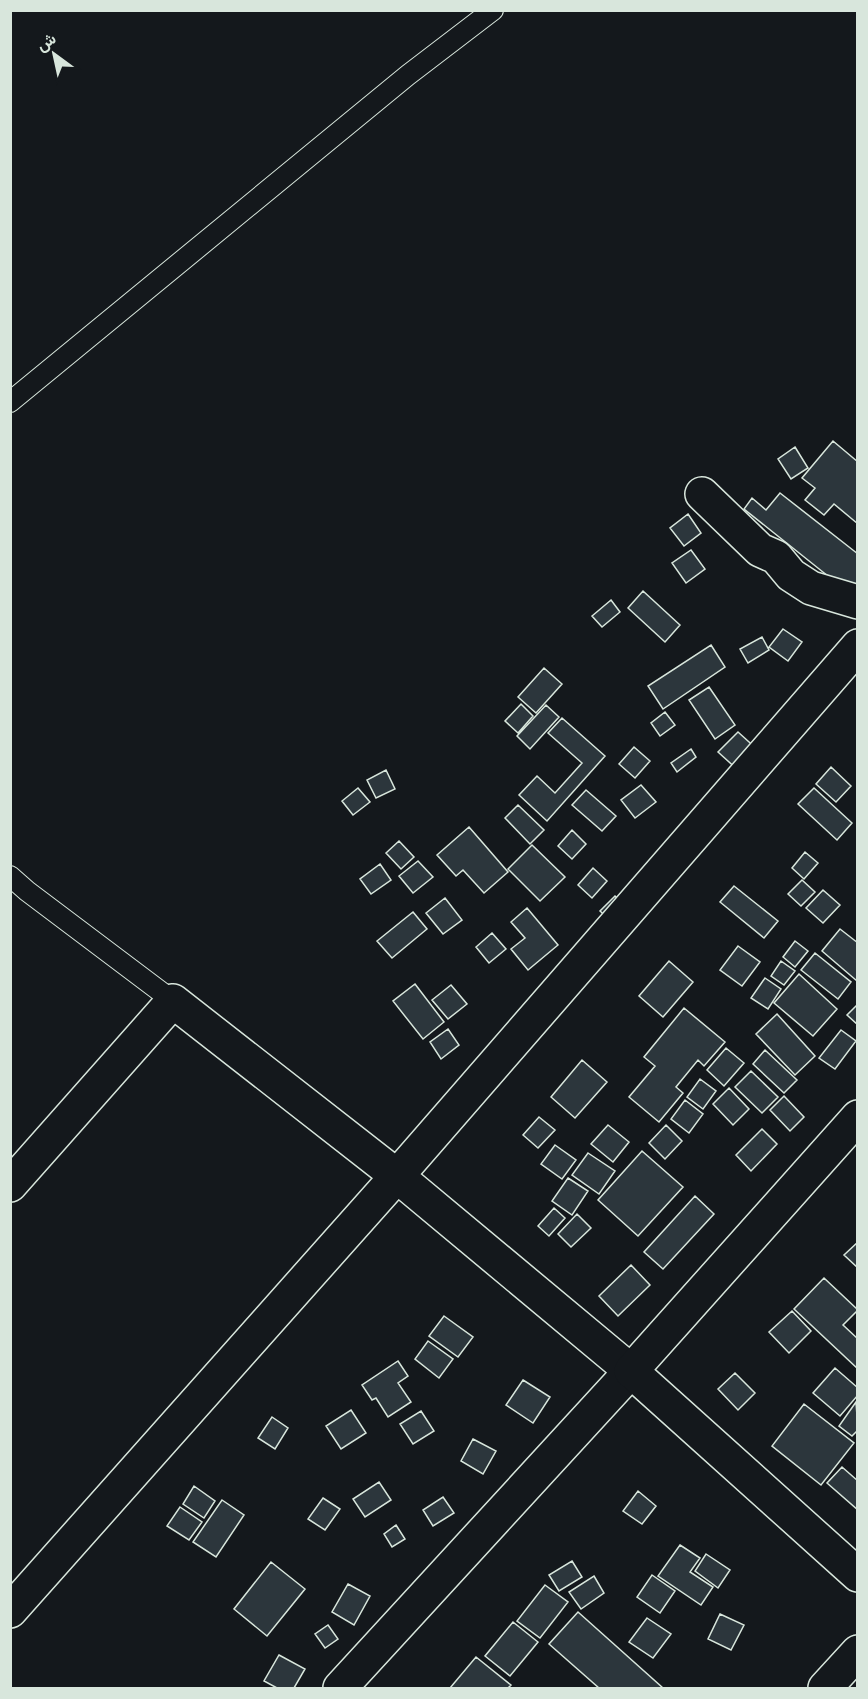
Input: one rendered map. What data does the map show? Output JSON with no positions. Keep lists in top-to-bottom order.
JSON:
{
  "north": "top left"
}
